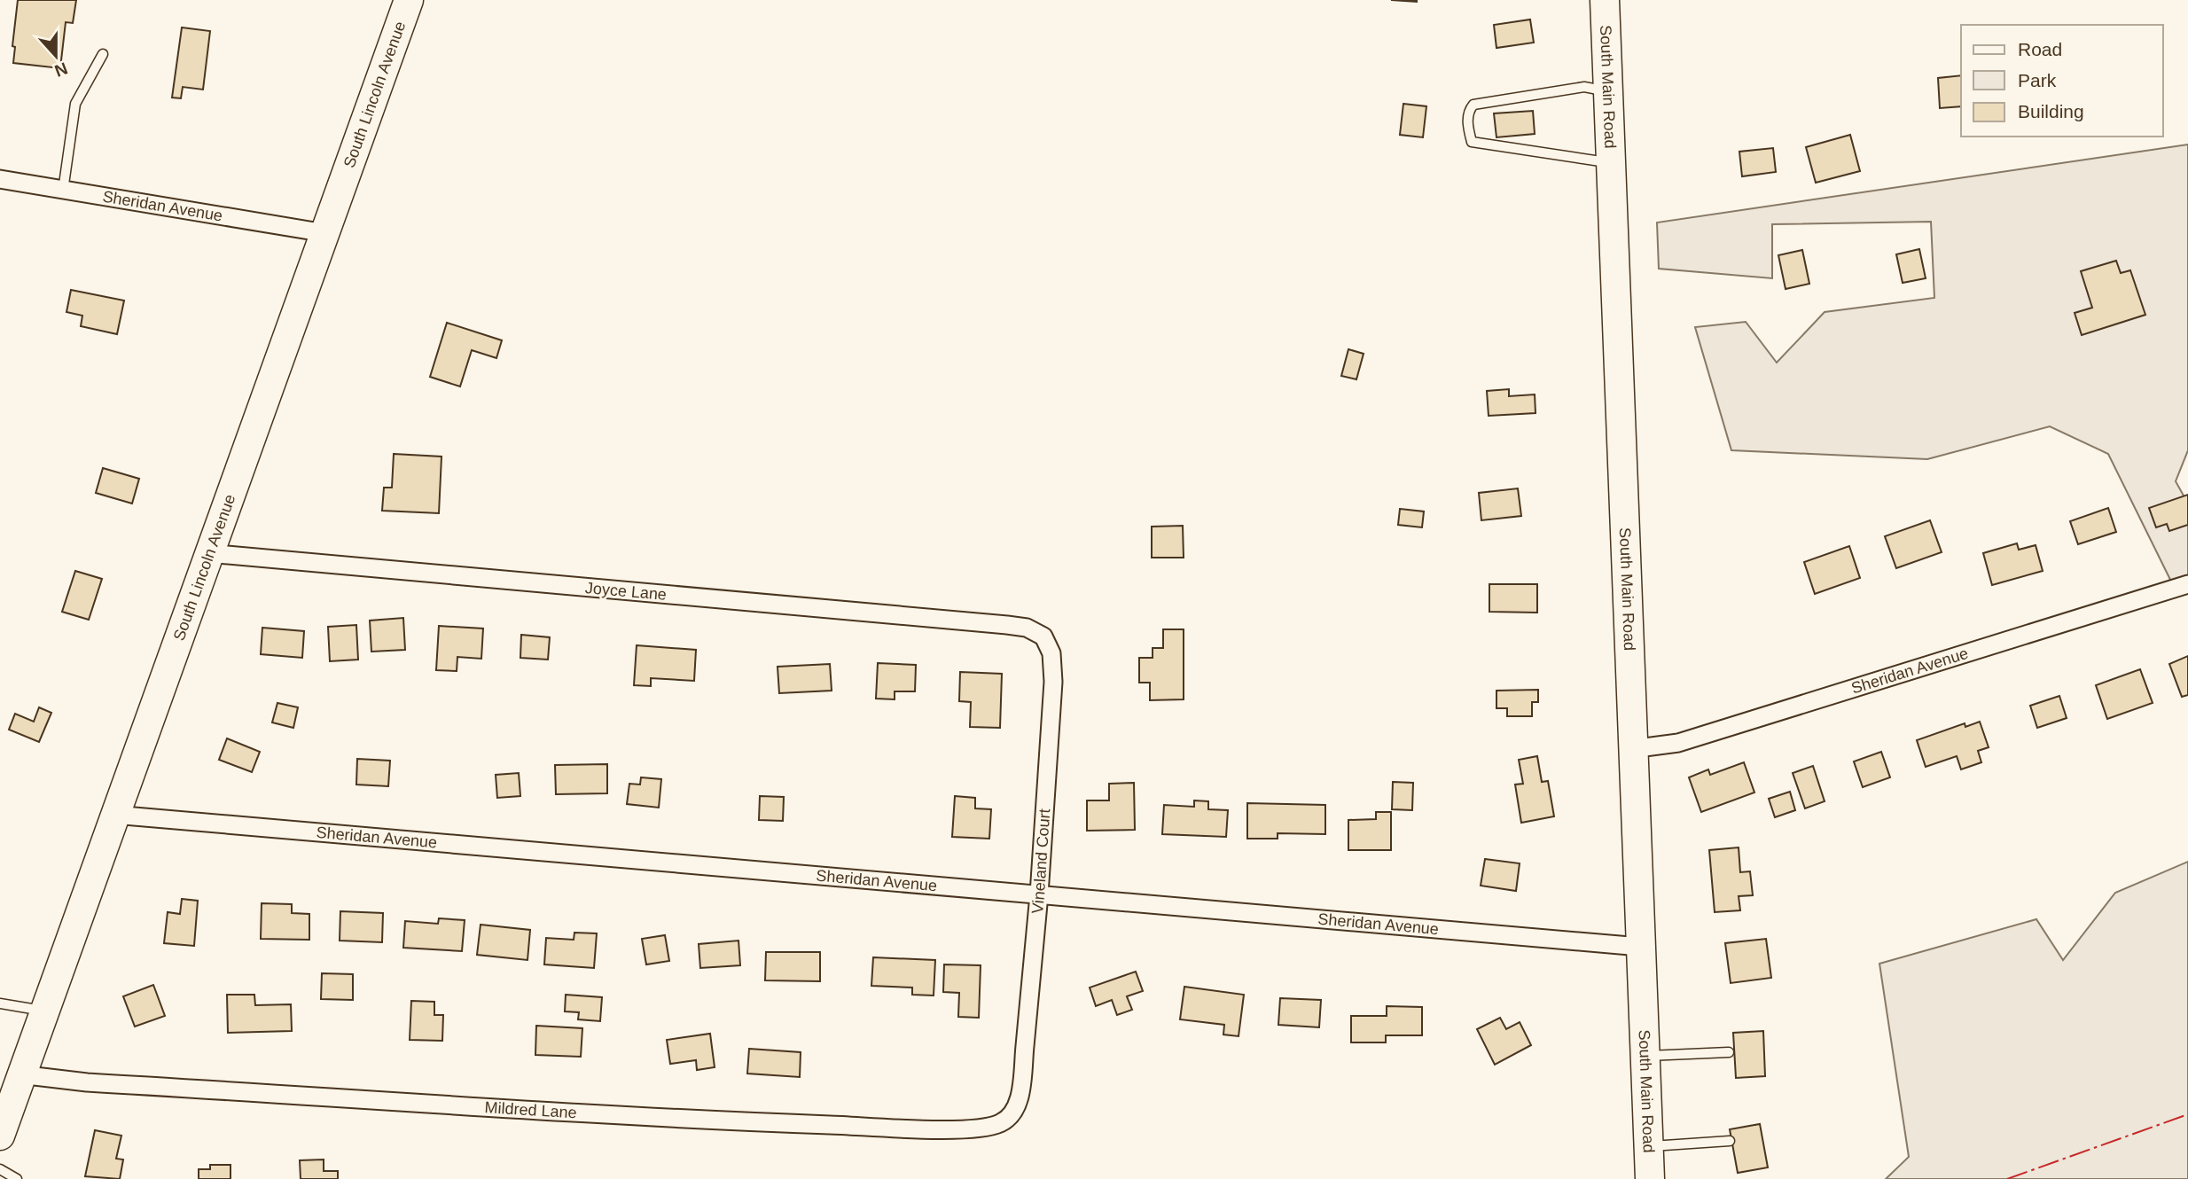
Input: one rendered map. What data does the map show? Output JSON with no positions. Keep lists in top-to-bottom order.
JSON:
{
  "streets": {
    "main road": ["South Main Road", "South Lincoln Avenue"],
    "street": [
      "Sheridan Avenue",
      "Joyce Lane",
      "Vineland Court",
      "Mildred Lane"
    ]
  },
  "crossings": [
    ["South Main Road", "Sheridan Avenue"],
    ["South Lincoln Avenue", "Sheridan Avenue"],
    ["South Lincoln Avenue", "Joyce Lane"],
    ["South Lincoln Avenue", "Mildred Lane"],
    ["Sheridan Avenue", "Vineland Court"],
    ["Joyce Lane", "Vineland Court"],
    ["Vineland Court", "Mildred Lane"]
  ],
  "legend": ["Road", "Park", "Building"],
  "north": "bottom"
}
